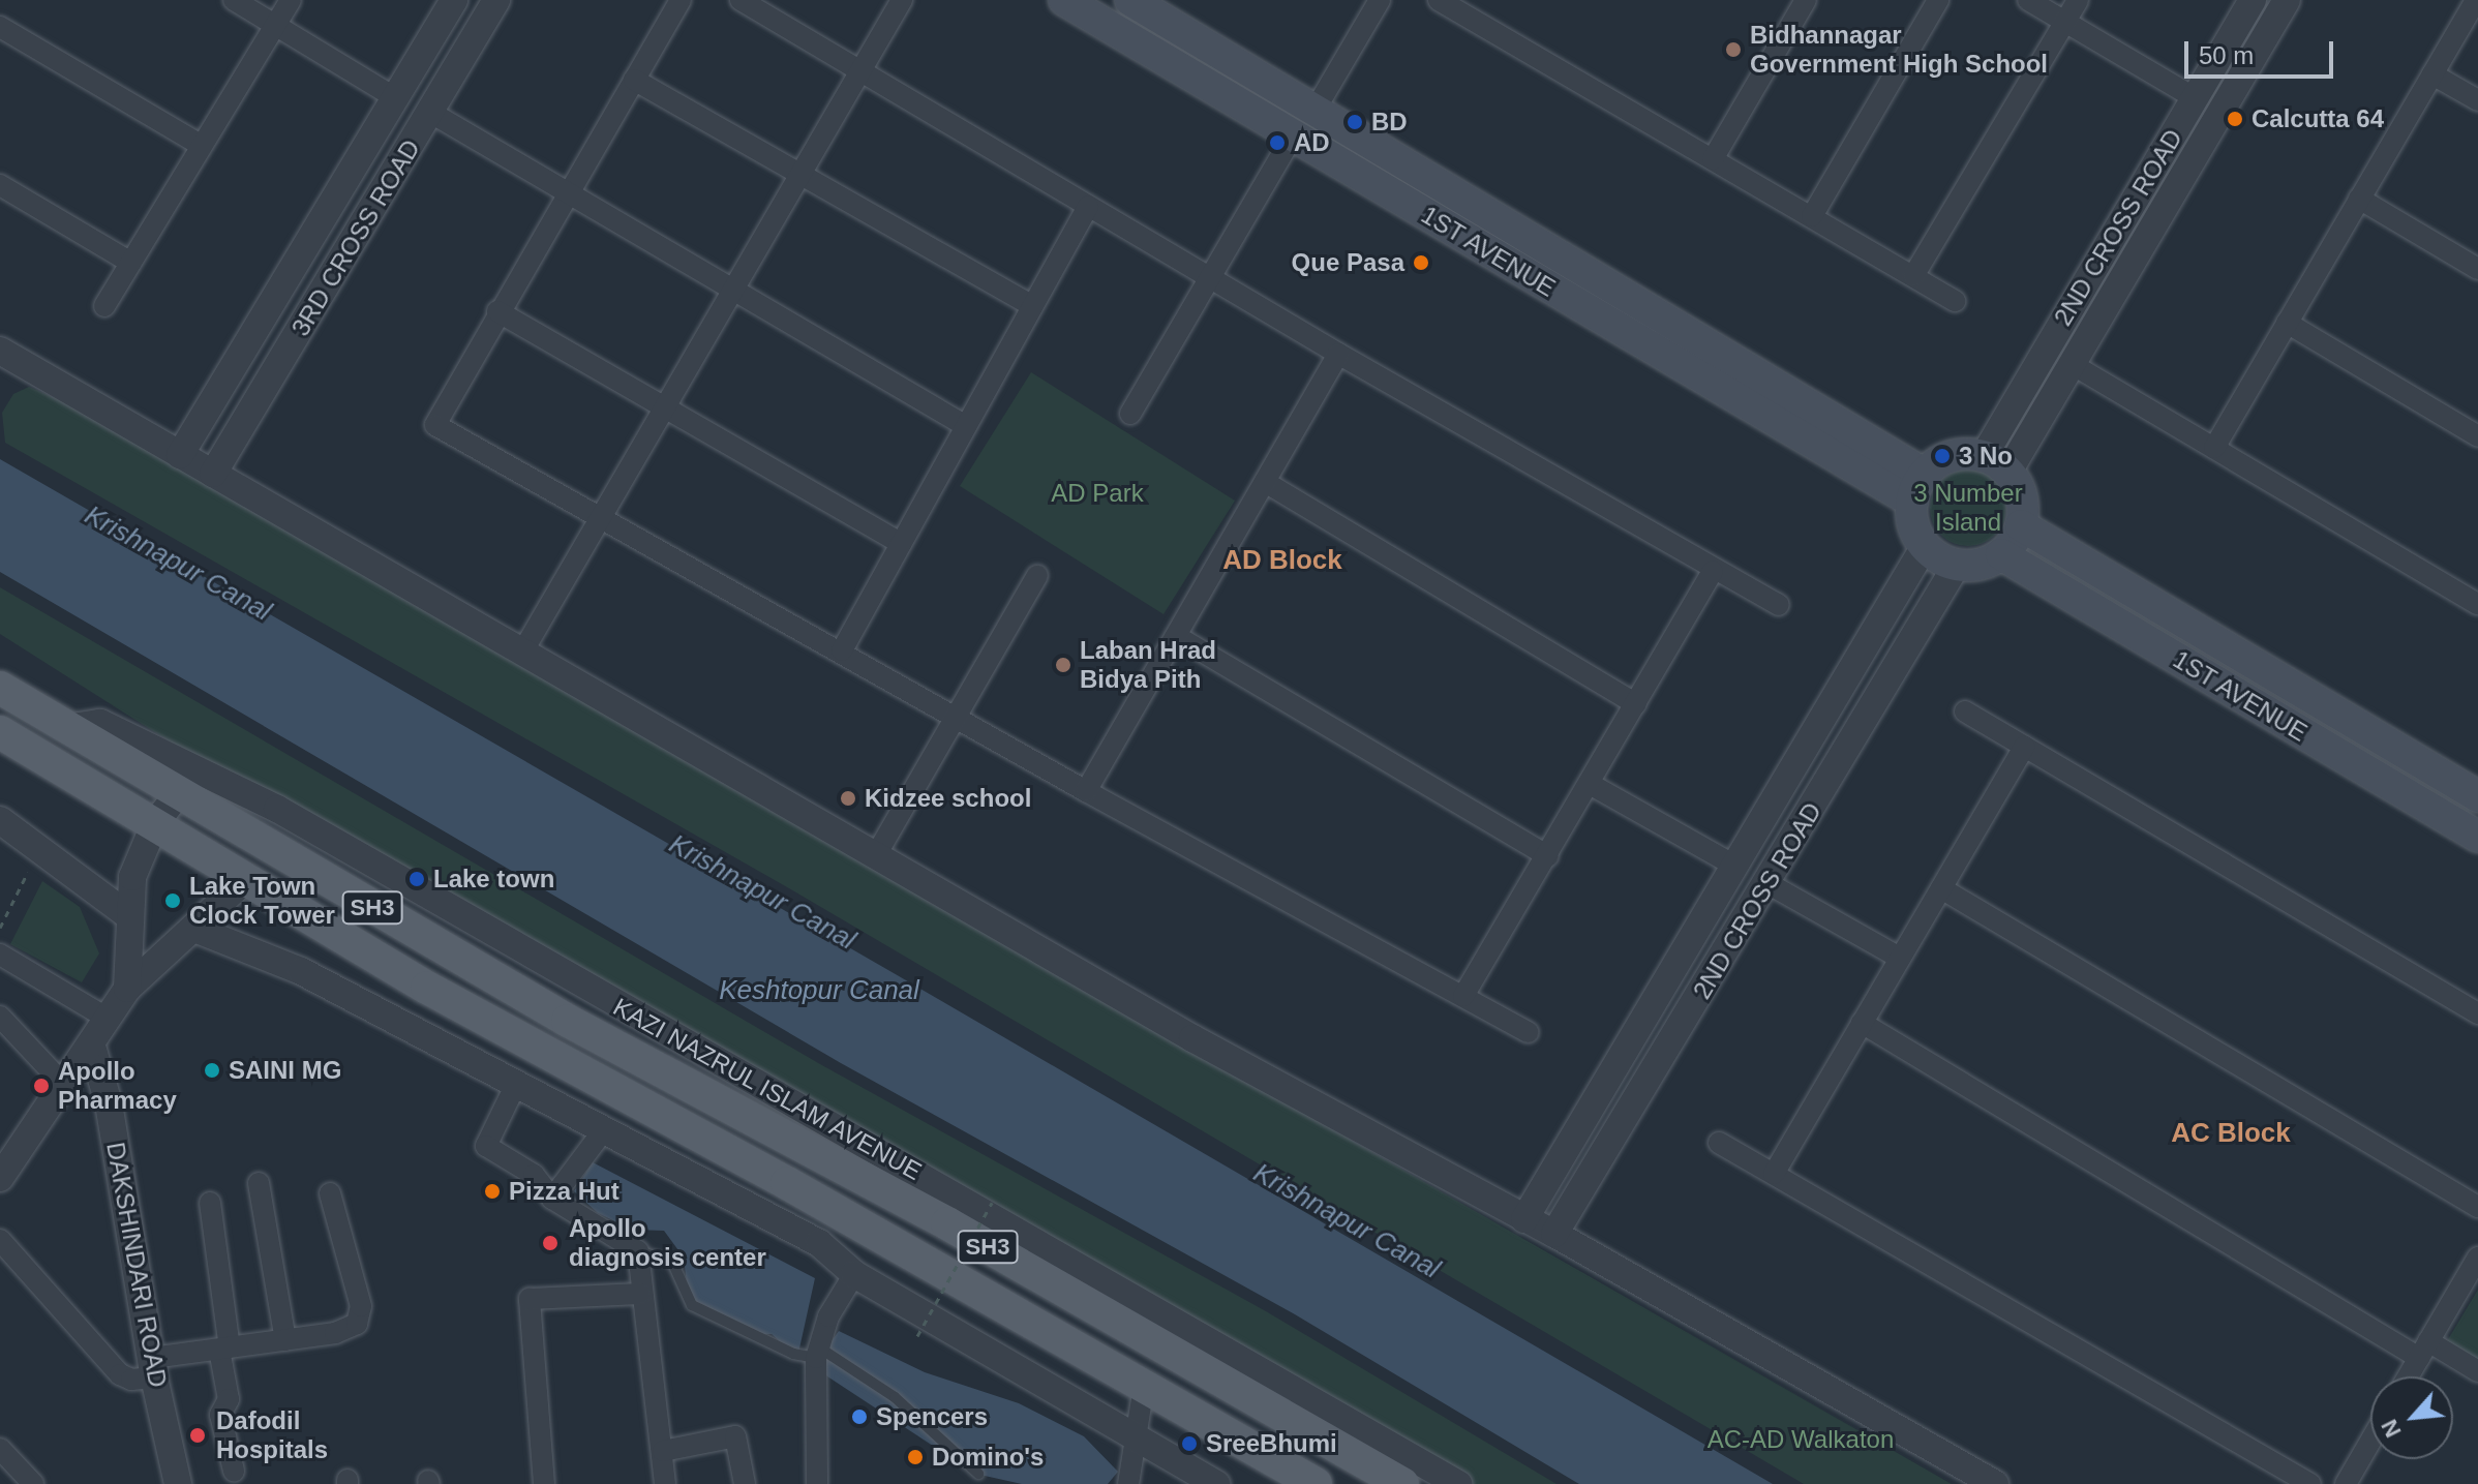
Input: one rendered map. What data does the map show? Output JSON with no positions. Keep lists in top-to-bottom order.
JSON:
{
  "streets": {
    "main road": ["1ST AVENUE", "SH3", "KAZI NAZRUL ISLAM AVENUE"],
    "street": ["2ND CROSS ROAD", "3RD CROSS ROAD", "DAKSHINDARI ROAD"]
  },
  "crossings": [
    ["2ND CROSS ROAD", "1ST AVENUE"]
  ],
  "districts": ["AD Block", "AC Block"],
  "water": ["Krishnapur Canal", "Keshtopur Canal"],
  "parks": ["AD Park", "3 Number Island", "AC-AD Walkaton"],
  "places": [
    "Bidhannagar Government High School",
    "Calcutta 64",
    "BD",
    "AD",
    "Que Pasa",
    "3 No",
    "Laban Hrad Bidya Pith",
    "Kidzee school",
    "Lake town",
    "Lake Town Clock Tower",
    "SAINI MG",
    "Apollo Pharmacy",
    "Pizza Hut",
    "Apollo diagnosis center",
    "Spencers",
    "Dafodil Hospitals",
    "SreeBhumi",
    "Domino's"
  ],
  "scale_bar": "50 m",
  "north": "bottom left"
}
